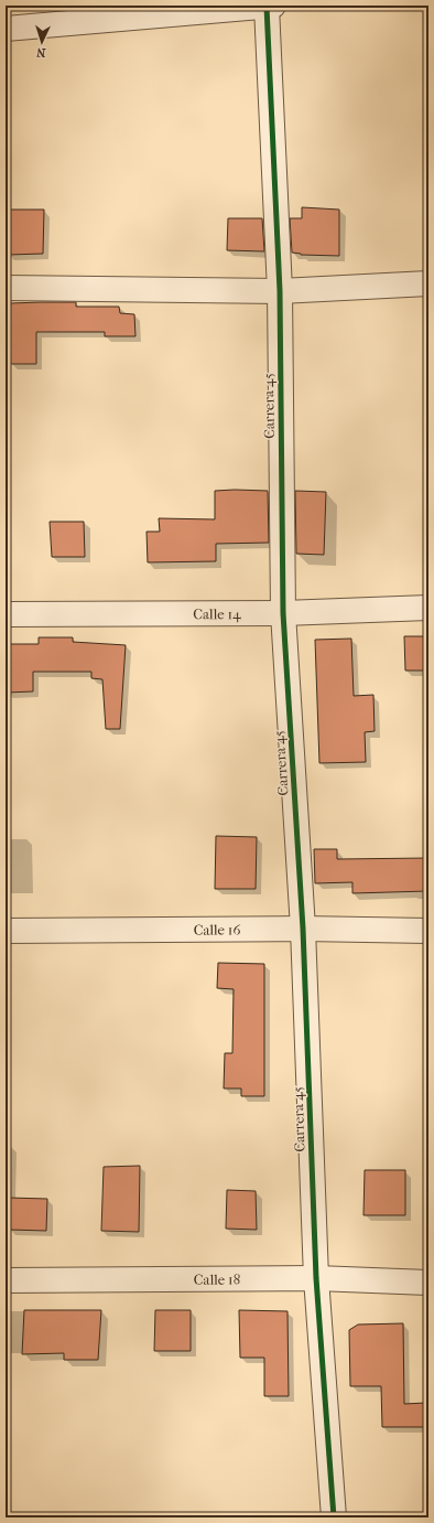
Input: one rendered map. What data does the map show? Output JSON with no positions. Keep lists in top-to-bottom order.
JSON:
{
  "streets": {
    "street": [
      "Carrera 45",
      "Calle 14",
      "Calle 16",
      "Calle 18"
    ]
  },
  "crossings": [
    ["Carrera 45", "Calle 14"],
    ["Carrera 45", "Calle 16"],
    ["Carrera 45", "Calle 18"]
  ],
  "north": "bottom"
}
